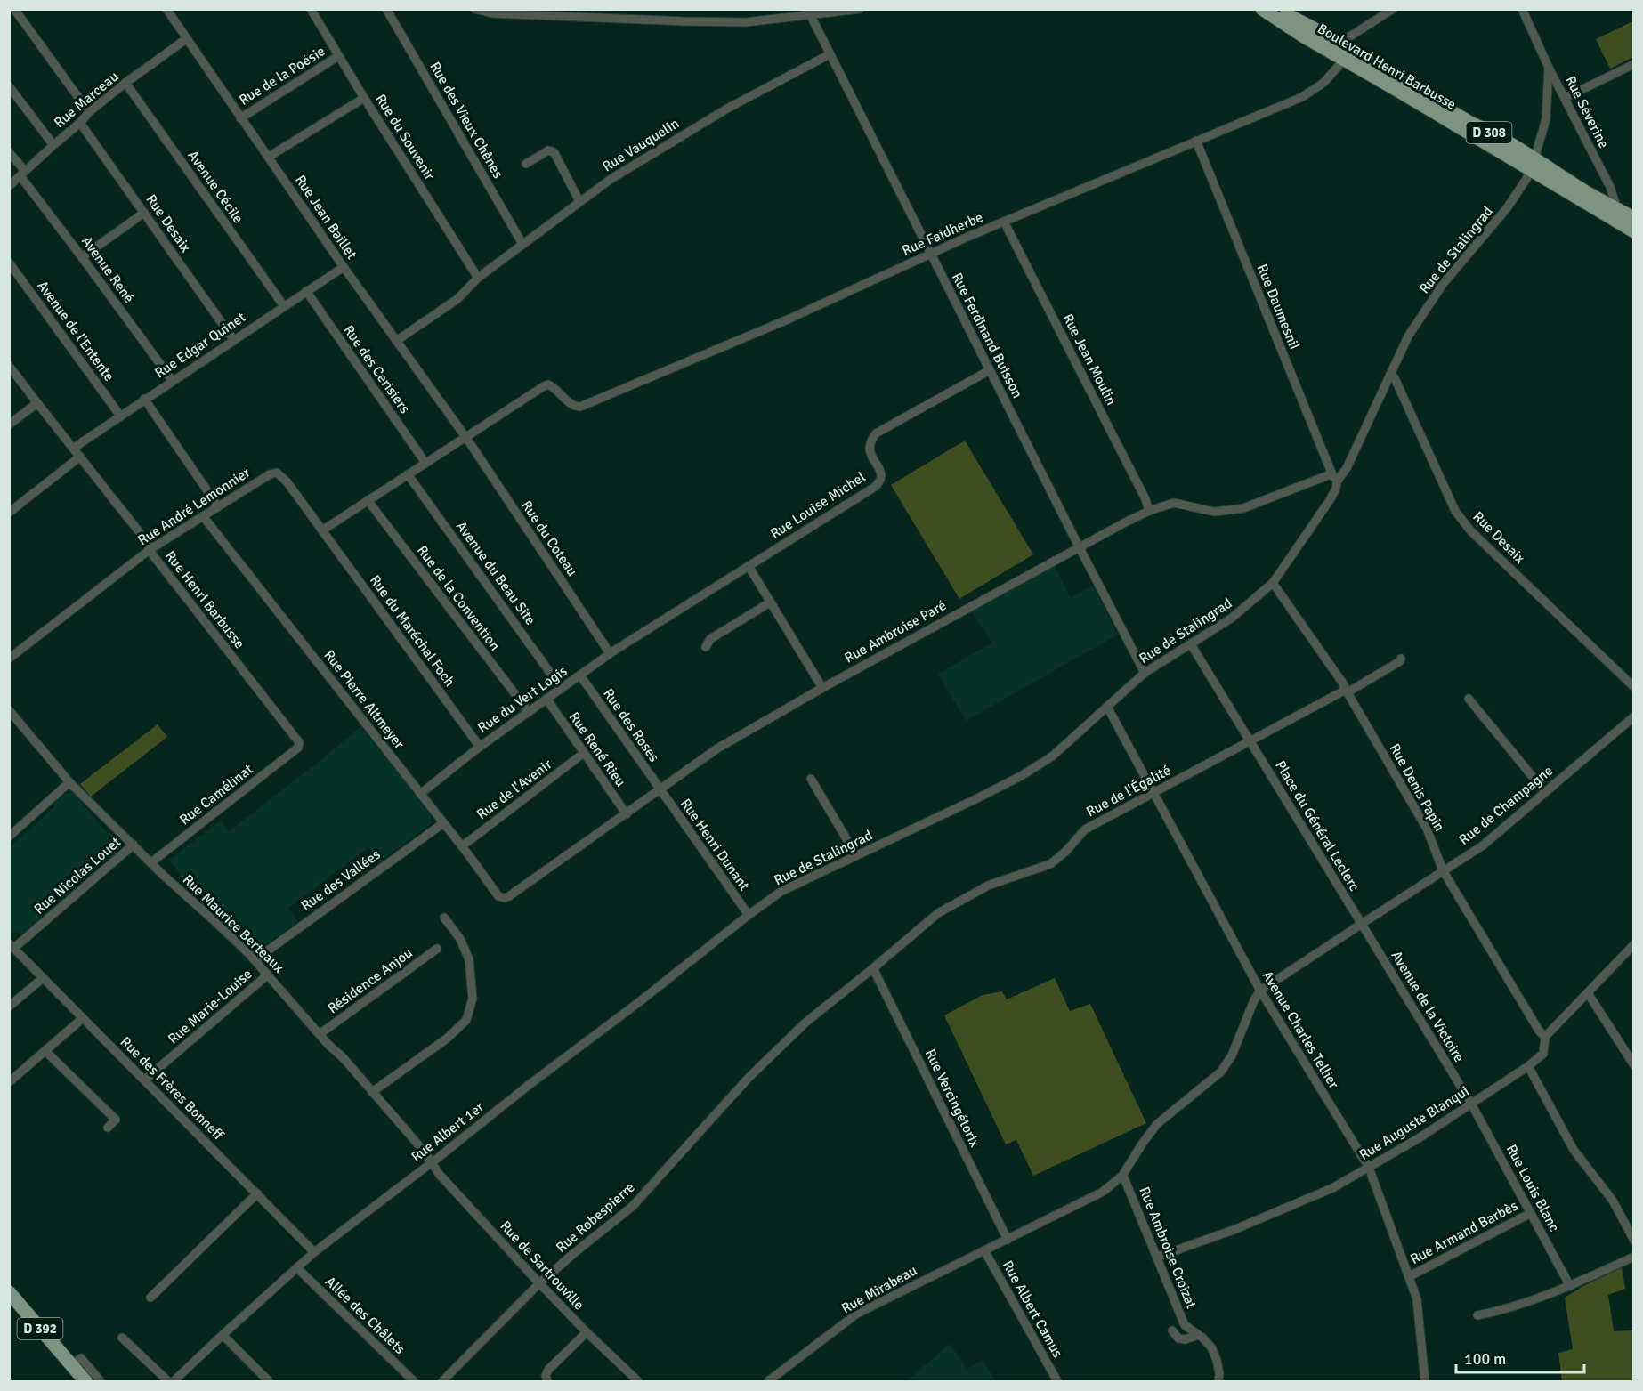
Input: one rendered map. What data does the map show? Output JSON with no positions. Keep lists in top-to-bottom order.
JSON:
{
  "streets": {
    "main road": ["Boulevard Henri Barbusse", "D 308", "D 392"],
    "street": [
      "Rue de la Poésie",
      "Rue Marceau",
      "Rue Séverine",
      "Rue des Vieux Chênes",
      "Rue du Souvenir",
      "Rue Vauquelin",
      "Avenue Cécile",
      "Rue Jean Baillet",
      "Rue Desaix",
      "Rue Faidherbe",
      "Rue de Stalingrad",
      "Avenue René",
      "Rue Daumesnil",
      "Avenue de l'Entente",
      "Rue Ferdinand Buisson",
      "Rue Edgar Quinet",
      "Rue Jean Moulin",
      "Rue des Cerisiers",
      "Rue Louise Michel",
      "Rue André Lemonnier",
      "Rue du Coteau",
      "Avenue du Beau Site",
      "Rue de la Convention",
      "Rue Henri Barbusse",
      "Rue du Maréchal Foch",
      "Rue Ambroise Paré",
      "Rue Pierre Altmeyer",
      "Rue du Vert Logis",
      "Rue des Roses",
      "Rue René Rieu",
      "Rue Denis Papin",
      "Rue de l'Avenir",
      "Rue de l'Égalité",
      "Rue Camélinat",
      "Rue de Champagne",
      "Place du Général Leclerc",
      "Rue Henri Dunant",
      "Rue Nicolas Louet",
      "Rue des Vallées",
      "Rue Maurice Berteaux",
      "Résidence Anjou",
      "Rue Marie-Louise",
      "Avenue de la Victoire",
      "Avenue Charles Tellier",
      "Rue des Frères Bonneff",
      "Rue Vercingétorix",
      "Rue Auguste Blanqui",
      "Rue Albert 1er",
      "Rue Louis Blanc",
      "Rue Robespierre",
      "Rue Armand Barbès",
      "Rue Ambroise Croizat",
      "Rue de Sartrouville",
      "Rue Mirabeau",
      "Rue Albert Camus",
      "Allée des Châlets"
    ]
  },
  "crossings": [
    ["Boulevard Henri Barbusse", "Rue Séverine"],
    ["Boulevard Henri Barbusse", "Rue Faidherbe"],
    ["Boulevard Henri Barbusse", "Rue de Stalingrad"],
    ["Rue de la Poésie", "Rue du Souvenir"],
    ["Rue de la Poésie", "Rue Jean Baillet"],
    ["Rue Marceau", "Avenue Cécile"],
    ["Rue Marceau", "Rue Jean Baillet"],
    ["Rue Marceau", "Rue Desaix"],
    ["Rue Marceau", "Avenue René"],
    ["Rue Séverine", "Rue de Stalingrad"],
    ["Rue des Vieux Chênes", "Rue Vauquelin"],
    ["Rue du Souvenir", "Rue Vauquelin"],
    ["Rue Vauquelin", "Rue Jean Baillet"],
    ["Rue Vauquelin", "Rue Ferdinand Buisson"],
    ["Avenue Cécile", "Rue Edgar Quinet"],
    ["Rue Jean Baillet", "Rue Faidherbe"],
    ["Rue Jean Baillet", "Rue Edgar Quinet"],
    ["Rue Jean Baillet", "Rue du Coteau"],
    ["Rue Desaix", "Rue de Stalingrad"],
    ["Rue Desaix", "Rue Edgar Quinet"],
    ["Rue Faidherbe", "Rue Daumesnil"],
    ["Rue Faidherbe", "Rue Ferdinand Buisson"],
    ["Rue Faidherbe", "Rue Jean Moulin"],
    ["Rue Faidherbe", "Rue du Coteau"],
    ["Rue de Stalingrad", "Rue Daumesnil"],
    ["Rue de Stalingrad", "Rue Ferdinand Buisson"],
    ["Rue de Stalingrad", "Rue Denis Papin"],
    ["Rue de Stalingrad", "Rue Henri Dunant"],
    ["Rue de Stalingrad", "Avenue Charles Tellier"],
    ["Rue de Stalingrad", "Rue Albert 1er"],
    ["Avenue René", "Rue Edgar Quinet"],
    ["Rue Daumesnil", "Rue Ambroise Paré"],
    ["Avenue de l'Entente", "Rue Edgar Quinet"],
    ["Rue Ferdinand Buisson", "Rue Louise Michel"],
    ["Rue Ferdinand Buisson", "Rue Ambroise Paré"],
    ["Rue Edgar Quinet", "Rue des Cerisiers"],
    ["Rue Edgar Quinet", "Rue Henri Barbusse"],
    ["Rue Jean Moulin", "Rue Ambroise Paré"],
    ["Rue Louise Michel", "Rue du Vert Logis"],
    ["Rue André Lemonnier", "Rue Henri Barbusse"],
    ["Rue André Lemonnier", "Rue du Maréchal Foch"],
    ["Rue André Lemonnier", "Rue Pierre Altmeyer"],
    ["Rue du Coteau", "Rue du Vert Logis"],
    ["Avenue du Beau Site", "Rue du Vert Logis"],
    ["Rue de la Convention", "Rue du Vert Logis"],
    ["Rue Henri Barbusse", "Rue Camélinat"],
    ["Rue du Maréchal Foch", "Rue du Vert Logis"],
    ["Rue Ambroise Paré", "Rue Pierre Altmeyer"],
    ["Rue Ambroise Paré", "Rue des Roses"],
    ["Rue Ambroise Paré", "Rue René Rieu"],
    ["Rue Ambroise Paré", "Rue Henri Dunant"],
    ["Rue Pierre Altmeyer", "Rue du Vert Logis"],
    ["Rue Pierre Altmeyer", "Rue de l'Avenir"],
    ["Rue Pierre Altmeyer", "Rue des Vallées"],
    ["Rue du Vert Logis", "Rue des Roses"],
    ["Rue du Vert Logis", "Rue René Rieu"],
    ["Rue des Roses", "Rue Henri Dunant"],
    ["Rue René Rieu", "Rue de l'Avenir"],
    ["Rue Denis Papin", "Rue de l'Égalité"],
    ["Rue Denis Papin", "Rue de Champagne"],
    ["Rue Denis Papin", "Rue Auguste Blanqui"],
    ["Rue de l'Égalité", "Place du Général Leclerc"],
    ["Rue de l'Égalité", "Avenue Charles Tellier"],
    ["Rue de l'Égalité", "Rue Vercingétorix"],
    ["Rue de l'Égalité", "Rue Robespierre"],
    ["Rue Camélinat", "Rue Maurice Berteaux"],
    ["Rue de Champagne", "Place du Général Leclerc"],
    ["Rue de Champagne", "Avenue de la Victoire"],
    ["Rue de Champagne", "Avenue Charles Tellier"],
    ["Rue de Champagne", "Rue Mirabeau"],
    ["Place du Général Leclerc", "Avenue de la Victoire"],
    ["Rue Henri Dunant", "Rue Albert 1er"],
    ["Rue Nicolas Louet", "Rue Maurice Berteaux"],
    ["Rue Nicolas Louet", "Rue des Frères Bonneff"],
    ["Rue des Vallées", "Rue Maurice Berteaux"],
    ["Rue Maurice Berteaux", "Résidence Anjou"],
    ["Rue Maurice Berteaux", "Rue Marie-Louise"],
    ["Rue Maurice Berteaux", "Rue Albert 1er"],
    ["Rue Maurice Berteaux", "Rue de Sartrouville"],
    ["Rue Marie-Louise", "Rue des Frères Bonneff"],
    ["Avenue de la Victoire", "Rue Auguste Blanqui"],
    ["Avenue de la Victoire", "Rue Louis Blanc"],
    ["Avenue Charles Tellier", "Rue Auguste Blanqui"],
    ["Avenue Charles Tellier", "Rue Armand Barbès"],
    ["Avenue Charles Tellier", "Rue Mirabeau"],
    ["Rue des Frères Bonneff", "Rue Albert 1er"],
    ["Rue Vercingétorix", "Rue Mirabeau"],
    ["Rue Auguste Blanqui", "Rue Louis Blanc"],
    ["Rue Auguste Blanqui", "Rue Ambroise Croizat"],
    ["Rue Albert 1er", "Rue de Sartrouville"],
    ["Rue Albert 1er", "Allée des Châlets"],
    ["Rue Louis Blanc", "Rue Armand Barbès"],
    ["Rue Robespierre", "Rue de Sartrouville"],
    ["Rue Ambroise Croizat", "Rue Mirabeau"],
    ["Rue Mirabeau", "Rue Albert Camus"]
  ],
  "scale_bar": "100 m"
}
